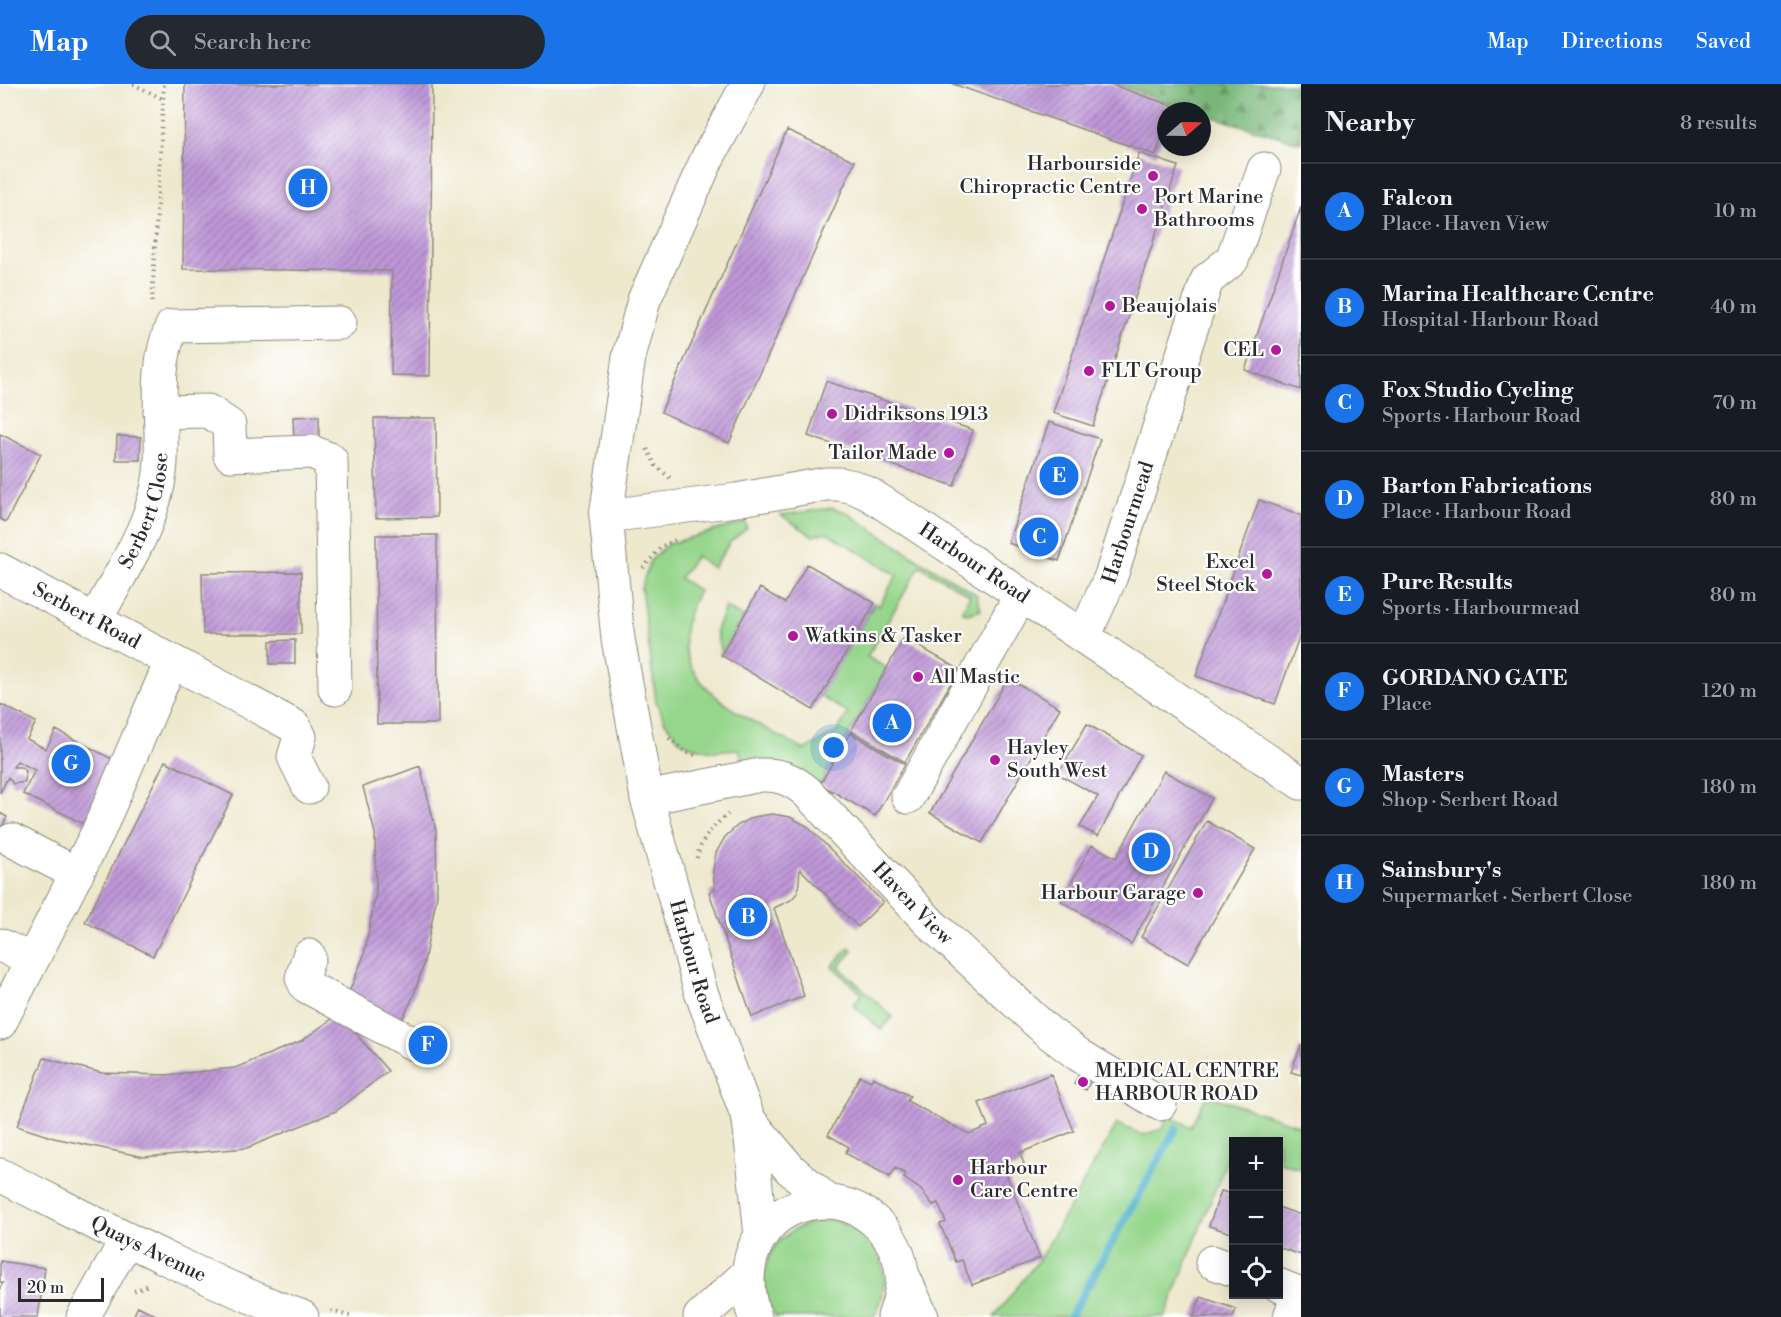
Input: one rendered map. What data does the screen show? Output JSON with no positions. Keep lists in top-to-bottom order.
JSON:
{
  "streets": {
    "street": [
      "Serbert Close",
      "Harbourmead",
      "Harbour Road",
      "Serbert Road",
      "Haven View",
      "Quays Avenue"
    ]
  },
  "crossings": [
    ["Serbert Close", "Serbert Road"],
    ["Harbourmead", "Harbour Road"],
    ["Harbour Road", "Haven View"]
  ],
  "places": [
    "Harbourside Chiropractic Centre",
    "Port Marine Bathrooms",
    "Beaujolais",
    "CEL",
    "FLT Group",
    "Didriksons 1913",
    "Tailor Made",
    "Excel Steel Stock",
    "Watkins & Tasker",
    "All Mastic",
    "Hayley South West",
    "Harbour Garage",
    "MEDICAL CENTRE HARBOUR ROAD",
    "Harbour Care Centre"
  ],
  "scale_bar": "20 m",
  "north": "right",
  "page": {
    "header": "Map",
    "search": "Search here",
    "nav": ["Map", "Directions", "Saved"],
    "heading": ["Nearby", "8 results"],
    "list": [
      {
        "mark": "A",
        "name": "Falcon",
        "note": "Place · Haven View",
        "value": "10 m"
      },
      {
        "mark": "B",
        "name": "Marina Healthcare Centre",
        "note": "Hospital · Harbour Road",
        "value": "40 m"
      },
      {
        "mark": "C",
        "name": "Fox Studio Cycling",
        "note": "Sports · Harbour Road",
        "value": "70 m"
      },
      {
        "mark": "D",
        "name": "Barton Fabrications",
        "note": "Place · Harbour Road",
        "value": "80 m"
      },
      {
        "mark": "E",
        "name": "Pure Results",
        "note": "Sports · Harbourmead",
        "value": "80 m"
      },
      {
        "mark": "F",
        "name": "GORDANO GATE",
        "note": "Place",
        "value": "120 m"
      },
      {
        "mark": "G",
        "name": "Masters",
        "note": "Shop · Serbert Road",
        "value": "180 m"
      },
      {
        "mark": "H",
        "name": "Sainsbury's",
        "note": "Supermarket · Serbert Close",
        "value": "180 m"
      }
    ],
    "pins": [
      "H",
      "E",
      "C",
      "A",
      "G",
      "D",
      "B",
      "F"
    ],
    "map_buttons": ["+", "−"],
    "scale": "20 m"
  }
}
